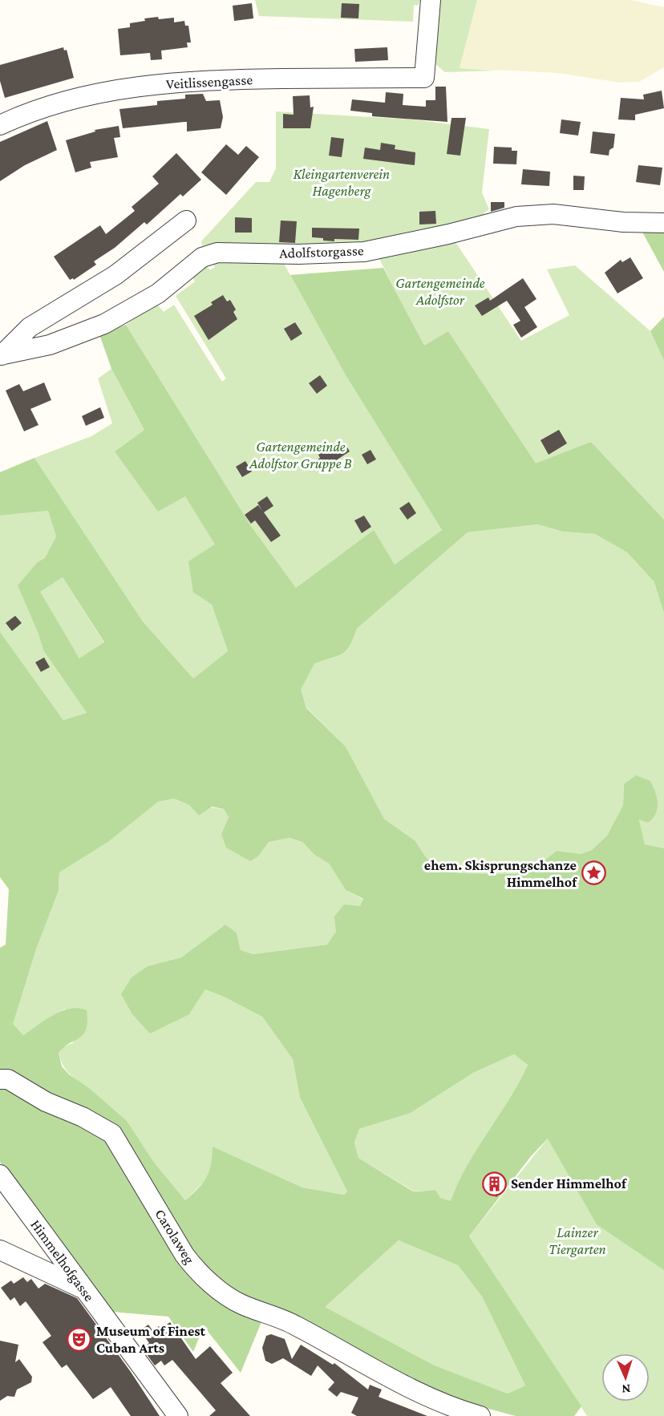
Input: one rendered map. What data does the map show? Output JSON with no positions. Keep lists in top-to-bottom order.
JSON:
{
  "streets": {
    "street": [
      "Veitlissengasse",
      "Adolfstorgasse",
      "Carolaweg",
      "Himmelhofgasse"
    ]
  },
  "parks": [
    "Kleingartenverein Hagenberg",
    "Gartengemeinde Adolfstor",
    "Gartengemeinde Adolfstor Gruppe B",
    "Lainzer Tiergarten"
  ],
  "places": {
    "place": ["ehem. Skisprungschanze Himmelhof"],
    "building": ["Sender Himmelhof"],
    "theatre": ["Museum of Finest Cuban Arts"]
  },
  "north": "bottom"
}
